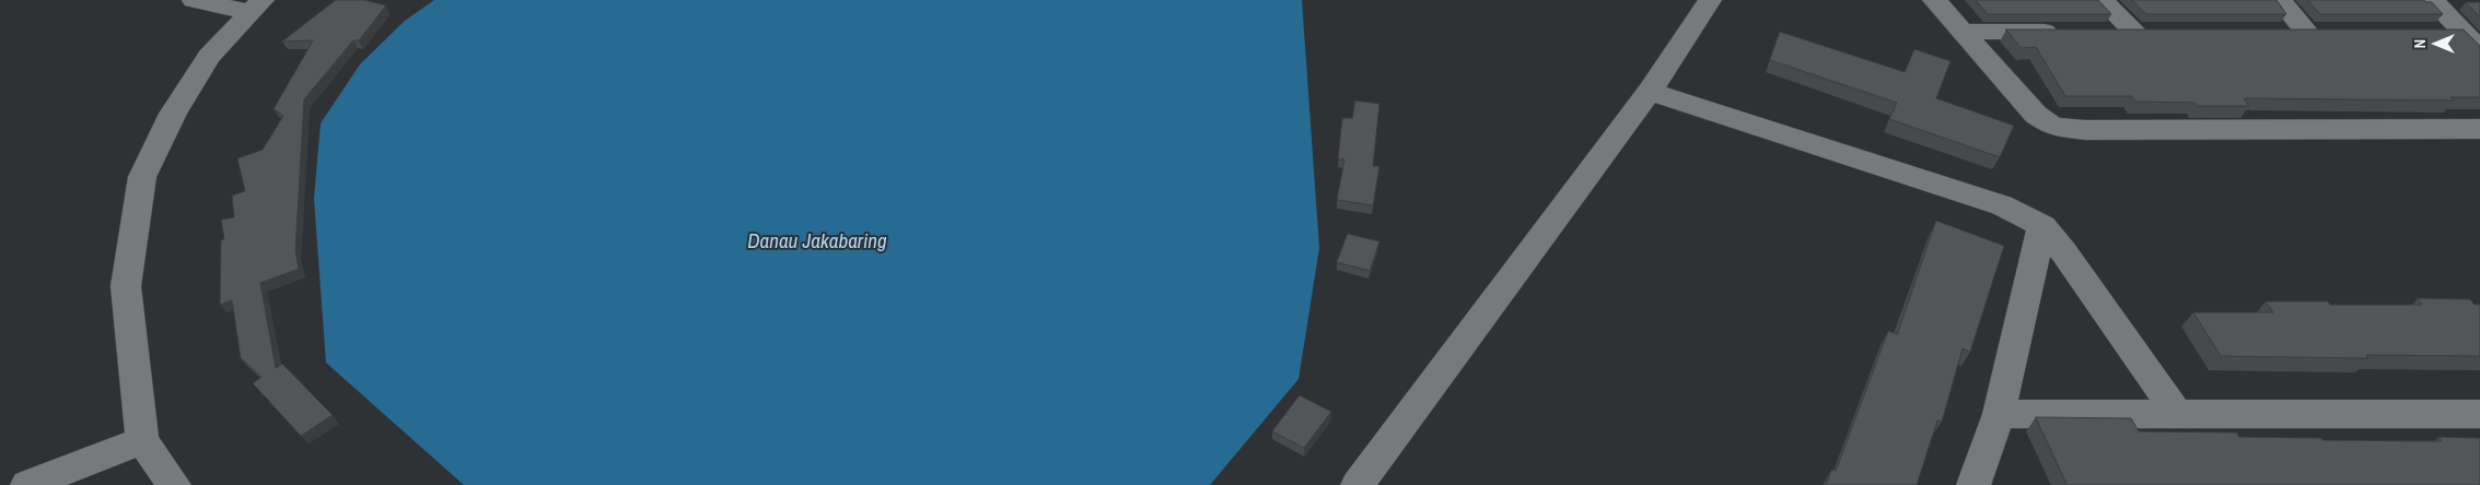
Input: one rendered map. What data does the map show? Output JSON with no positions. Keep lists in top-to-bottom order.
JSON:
{
  "water": ["Danau Jakabaring"],
  "north": "left"
}
